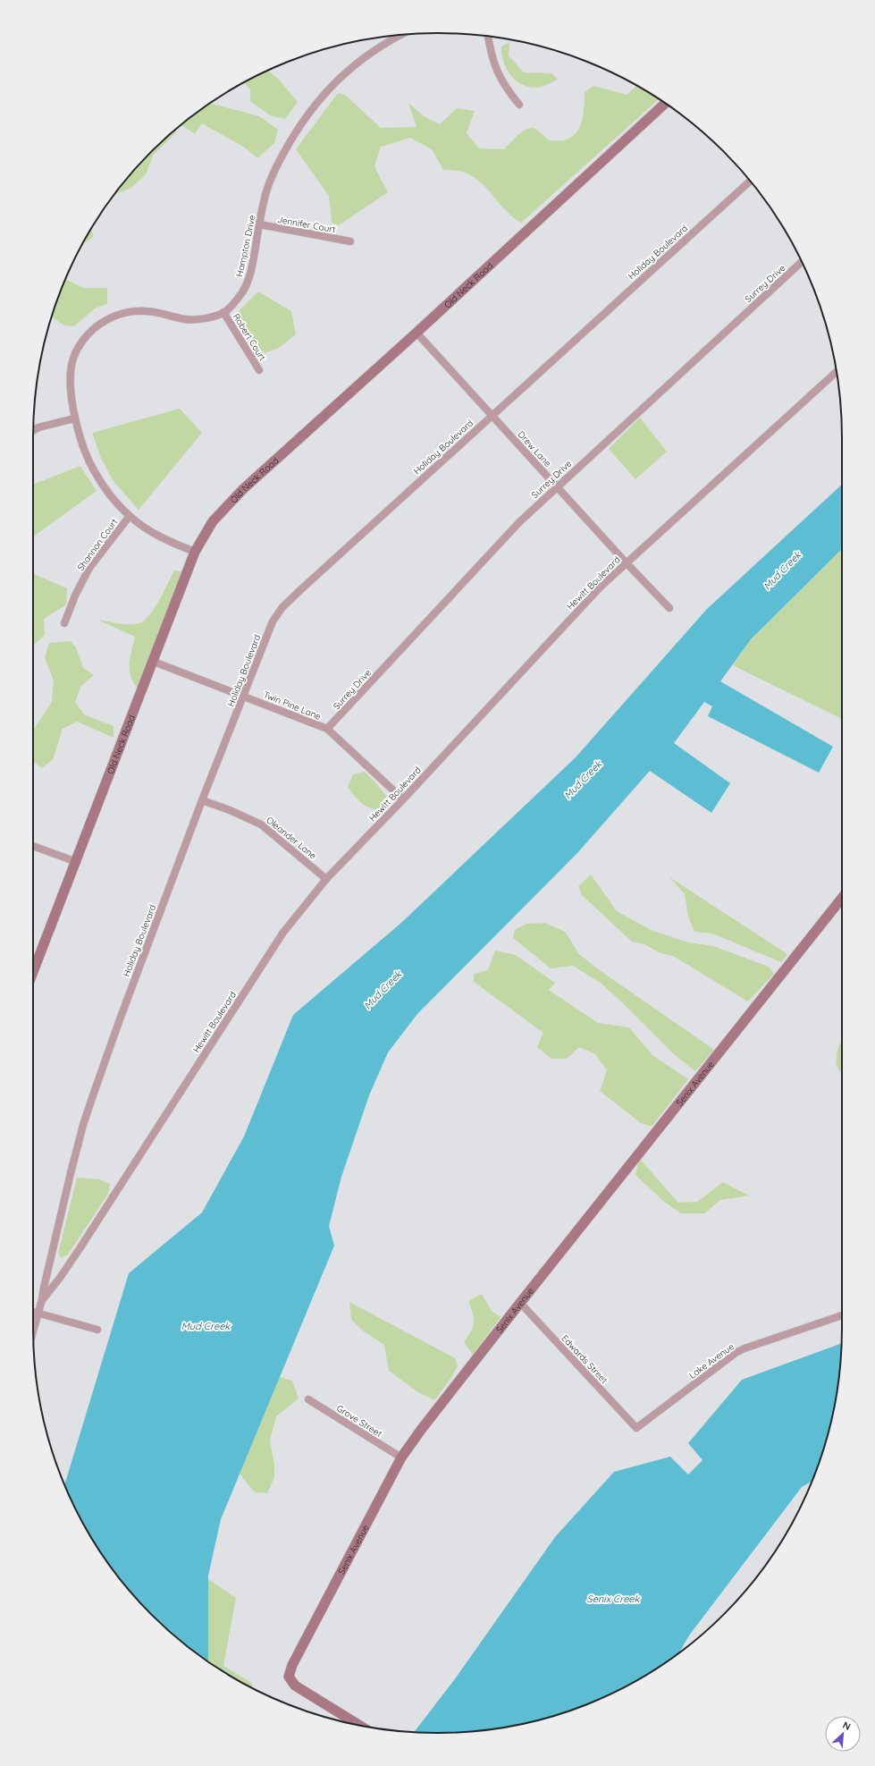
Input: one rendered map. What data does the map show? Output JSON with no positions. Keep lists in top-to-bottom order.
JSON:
{
  "streets": {
    "street": [
      "Jennifer Court",
      "Hampton Drive",
      "Holiday Boulevard",
      "Surrey Drive",
      "Old Neck Road",
      "Robert Court",
      "Drew Lane",
      "Shannon Court",
      "Hewitt Boulevard",
      "Twin Pine Lane",
      "Oleander Lane",
      "Senix Avenue",
      "Edwards Street",
      "Lake Avenue",
      "Grove Street"
    ]
  },
  "crossings": [
    ["Jennifer Court", "Hampton Drive"],
    ["Hampton Drive", "Old Neck Road"],
    ["Hampton Drive", "Robert Court"],
    ["Hampton Drive", "Shannon Court"],
    ["Holiday Boulevard", "Drew Lane"],
    ["Holiday Boulevard", "Hewitt Boulevard"],
    ["Holiday Boulevard", "Twin Pine Lane"],
    ["Holiday Boulevard", "Oleander Lane"],
    ["Surrey Drive", "Drew Lane"],
    ["Surrey Drive", "Twin Pine Lane"],
    ["Old Neck Road", "Drew Lane"],
    ["Old Neck Road", "Twin Pine Lane"],
    ["Drew Lane", "Hewitt Boulevard"],
    ["Hewitt Boulevard", "Twin Pine Lane"],
    ["Hewitt Boulevard", "Oleander Lane"],
    ["Senix Avenue", "Edwards Street"],
    ["Senix Avenue", "Grove Street"],
    ["Edwards Street", "Lake Avenue"]
  ],
  "water": ["Mud Creek", "Senix Creek"],
  "north": "top right"
}
